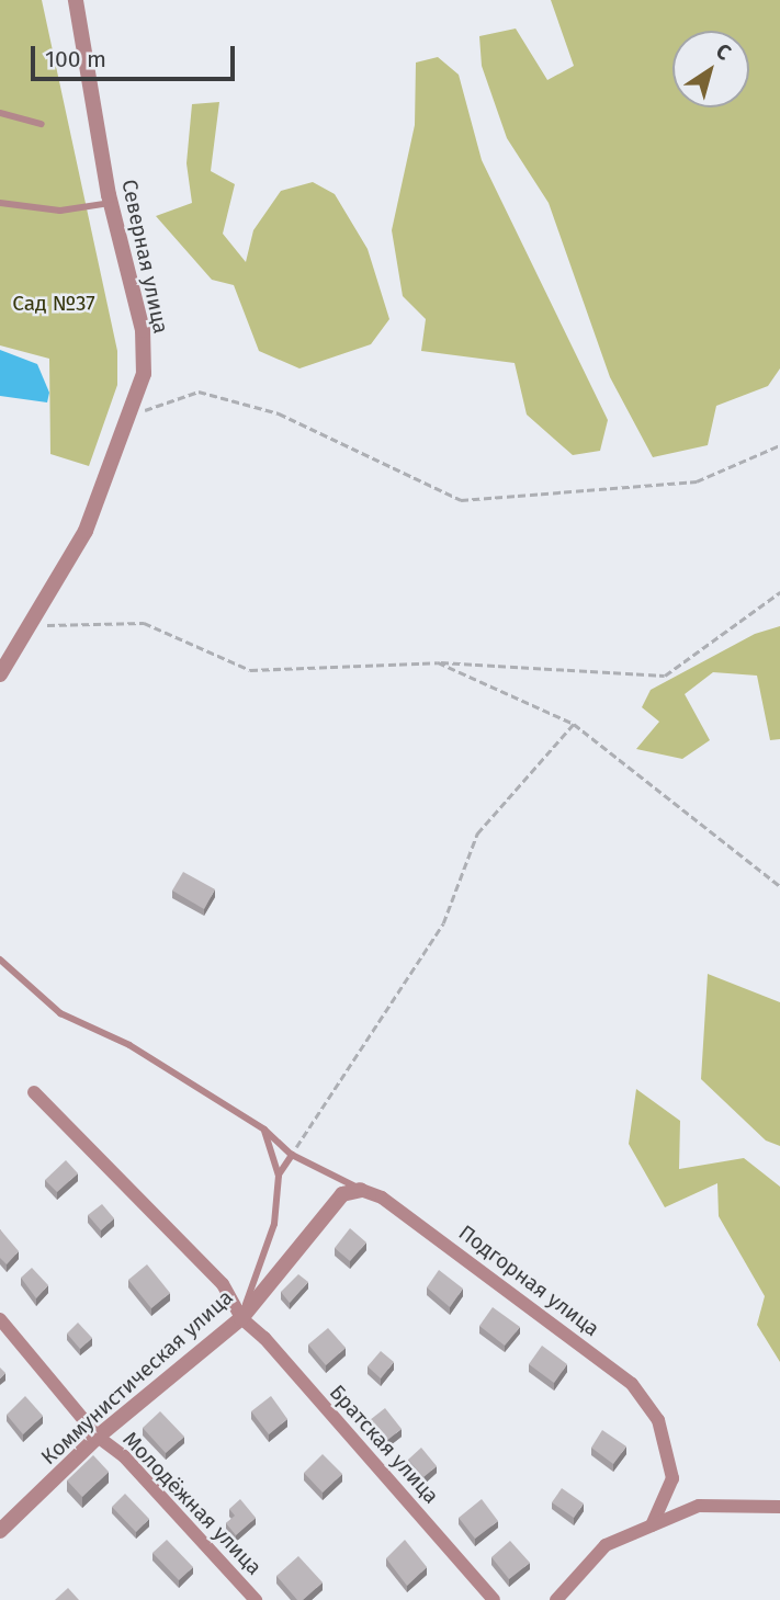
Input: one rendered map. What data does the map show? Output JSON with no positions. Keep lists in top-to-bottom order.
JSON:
{
  "streets": {
    "street": [
      "Северная улица",
      "Подгорная улица",
      "Коммунистическая улица",
      "Братская улица",
      "Молодёжная улица"
    ]
  },
  "crossings": [
    ["Подгорная улица", "Коммунистическая улица"],
    ["Коммунистическая улица", "Братская улица"],
    ["Коммунистическая улица", "Молодёжная улица"]
  ],
  "parks": ["Сад №37"],
  "scale_bar": "100 m",
  "north": "top right"
}
